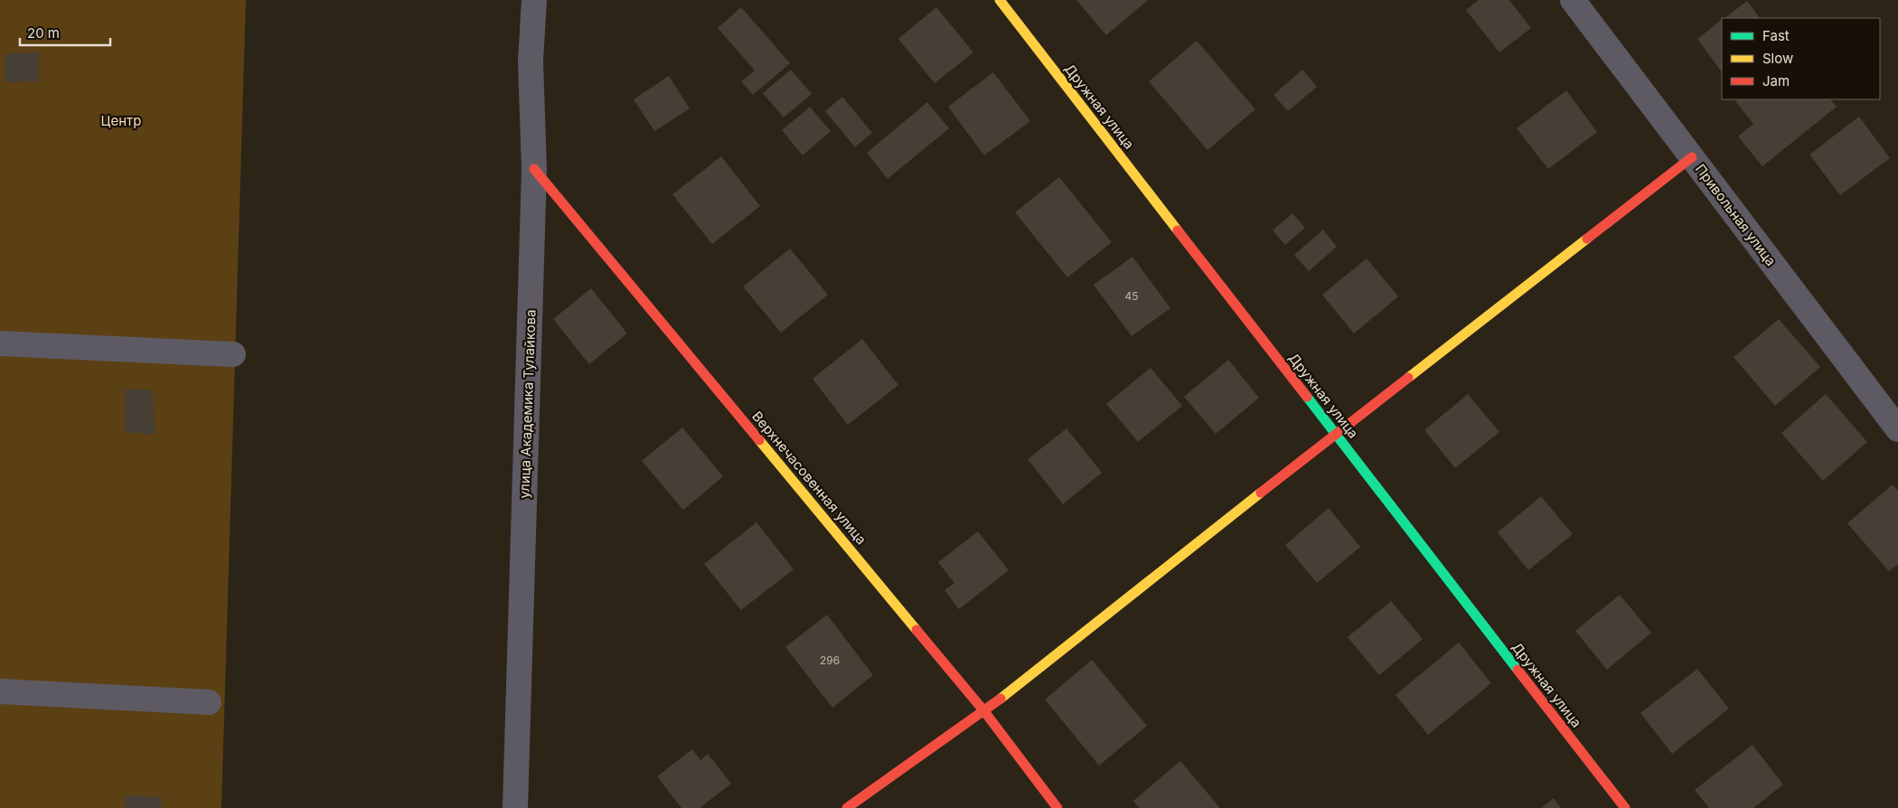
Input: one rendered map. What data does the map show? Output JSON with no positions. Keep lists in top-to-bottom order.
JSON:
{
  "streets": {
    "street": [
      "Дружная улица",
      "Привольная улица",
      "улица Академика Тулайкова",
      "Верхнечасовенная улица"
    ]
  },
  "crossings": [
    ["улица Академика Тулайкова", "Верхнечасовенная улица"]
  ],
  "parks": ["Центр"],
  "house_numbers": ["45", "296"],
  "legend": ["Fast", "Slow", "Jam"],
  "scale_bar": "20 m"
}
